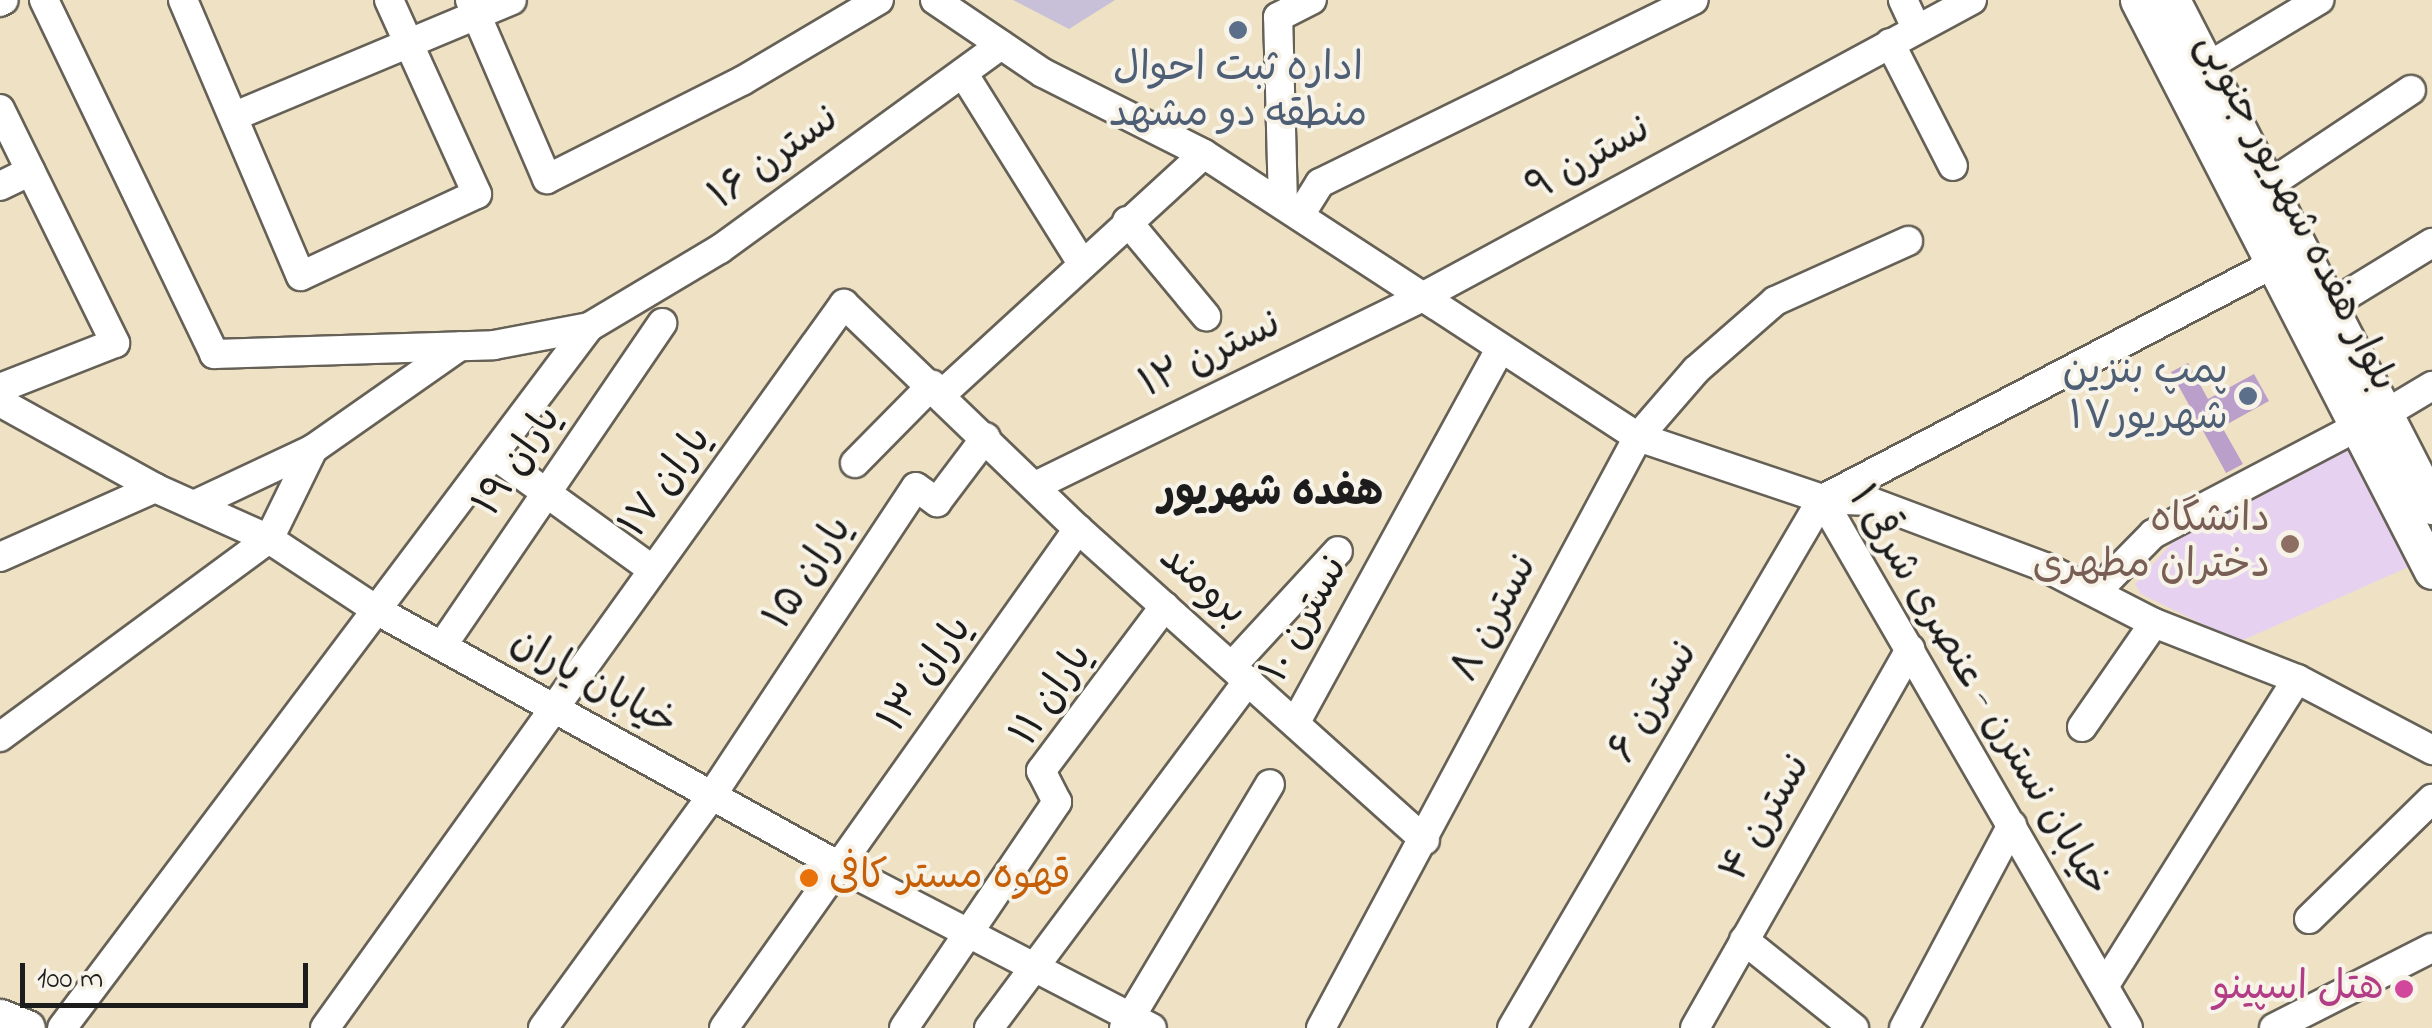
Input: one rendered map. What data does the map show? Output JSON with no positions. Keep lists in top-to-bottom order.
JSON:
{
  "streets": {
    "main road": ["بلوار هفده شهریور جنوبی"],
    "street": [
      "نسترن ۱۶",
      "نسترن ۹",
      "نسترن ۱۲",
      "یاران ۱۹",
      "یاران ۱۷",
      "یاران ۱۵",
      "برومند",
      "نسترن ۸",
      "نسترن ۱۰",
      "یاران ۱۳",
      "خیابان یاران",
      "خیابان نسترن - عنصری شرقی ۱",
      "یاران ۱۱",
      "نسترن ۶",
      "نسترن ۴"
    ]
  },
  "crossings": [
    ["نسترن ۱۶", "خیابان نسترن - عنصری شرقی ۱"],
    ["نسترن ۹", "نسترن ۱۲"],
    ["نسترن ۹", "خیابان نسترن - عنصری شرقی ۱"],
    ["نسترن ۱۲", "برومند"],
    ["نسترن ۱۲", "خیابان نسترن - عنصری شرقی ۱"],
    ["یاران ۱۹", "خیابان یاران"],
    ["یاران ۱۷", "برومند"],
    ["یاران ۱۷", "خیابان یاران"],
    ["یاران ۱۵", "برومند"],
    ["یاران ۱۵", "خیابان یاران"],
    ["برومند", "نسترن ۸"],
    ["برومند", "نسترن ۱۰"],
    ["برومند", "یاران ۱۳"],
    ["برومند", "یاران ۱۱"],
    ["نسترن ۸", "خیابان نسترن - عنصری شرقی ۱"],
    ["نسترن ۱۰", "خیابان نسترن - عنصری شرقی ۱"],
    ["یاران ۱۳", "خیابان یاران"],
    ["خیابان یاران", "یاران ۱۱"],
    ["خیابان نسترن - عنصری شرقی ۱", "نسترن ۶"],
    ["خیابان نسترن - عنصری شرقی ۱", "نسترن ۴"]
  ],
  "districts": ["هفده شهریور"],
  "places": [
    "اداره ثبت احوال منطقه دو مشهد",
    "پمپ بنزین ۱۷شهریور",
    "دانشگاه دختران مطهری",
    "قهوه مستر کافی",
    "هتل اسپینو"
  ],
  "scale_bar": "100 m"
}
